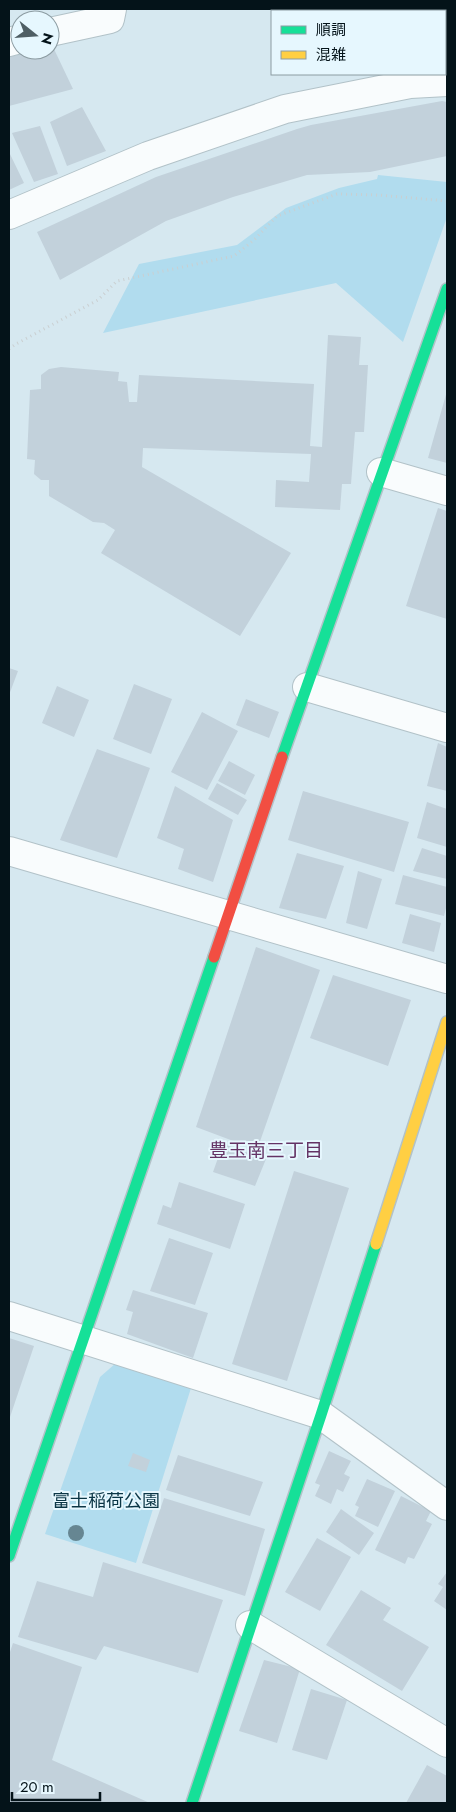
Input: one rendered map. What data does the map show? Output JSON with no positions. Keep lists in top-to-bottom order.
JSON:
{
  "districts": ["豊玉南三丁目"],
  "parks": ["富士稲荷公園"],
  "legend": ["順調", "混雑"],
  "scale_bar": "20 m",
  "north": "right"
}
